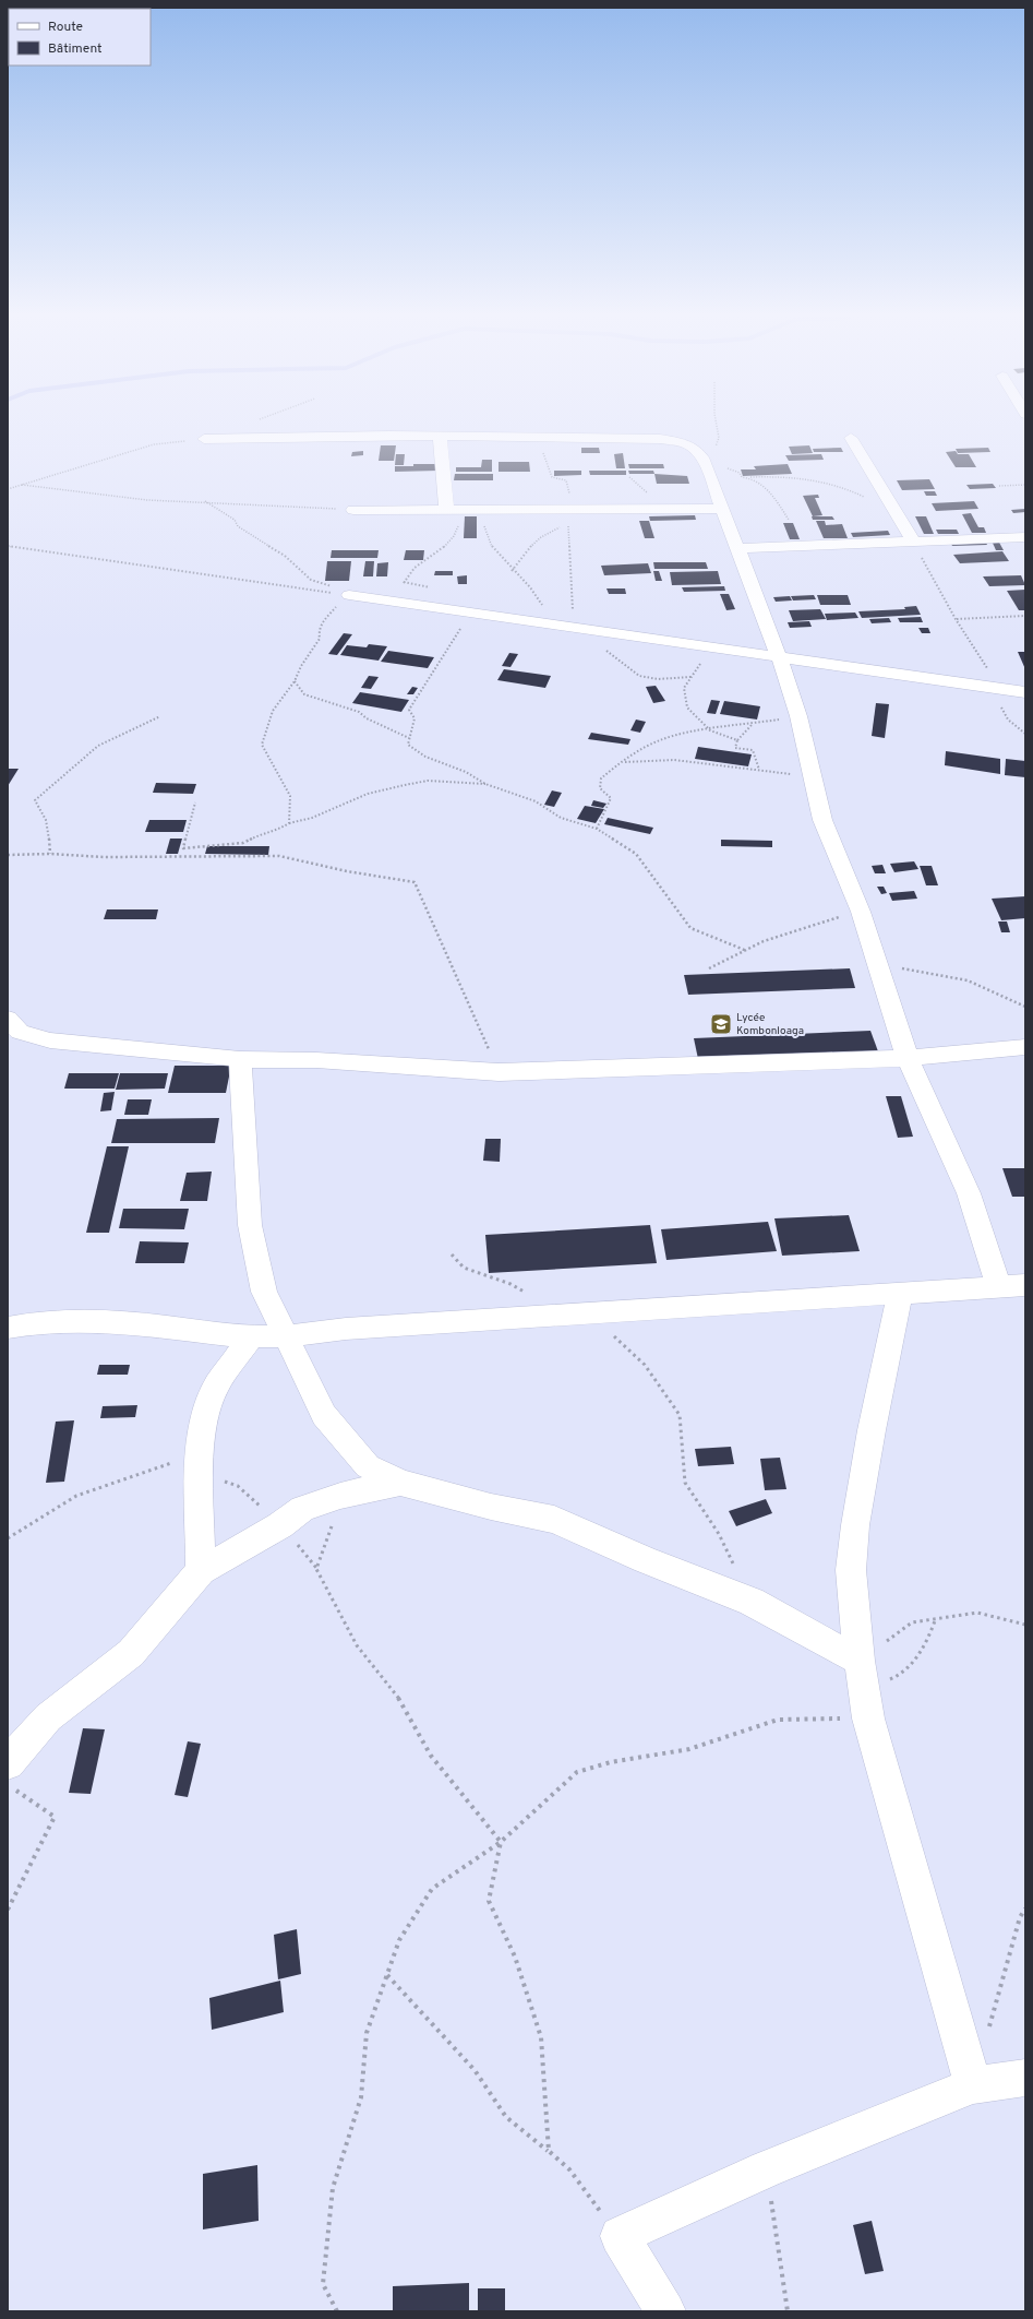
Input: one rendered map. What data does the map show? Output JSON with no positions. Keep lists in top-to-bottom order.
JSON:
{
  "places": {
    "school or university": ["Lycée Kombonloaga"]
  },
  "legend": ["Route", "Bâtiment"]
}
